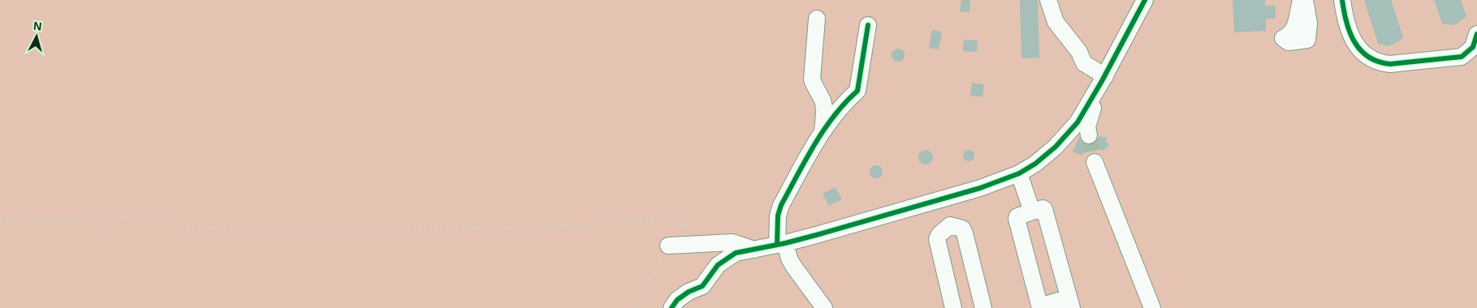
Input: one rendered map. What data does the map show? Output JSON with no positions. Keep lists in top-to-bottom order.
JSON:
{
  "north": "top"
}
